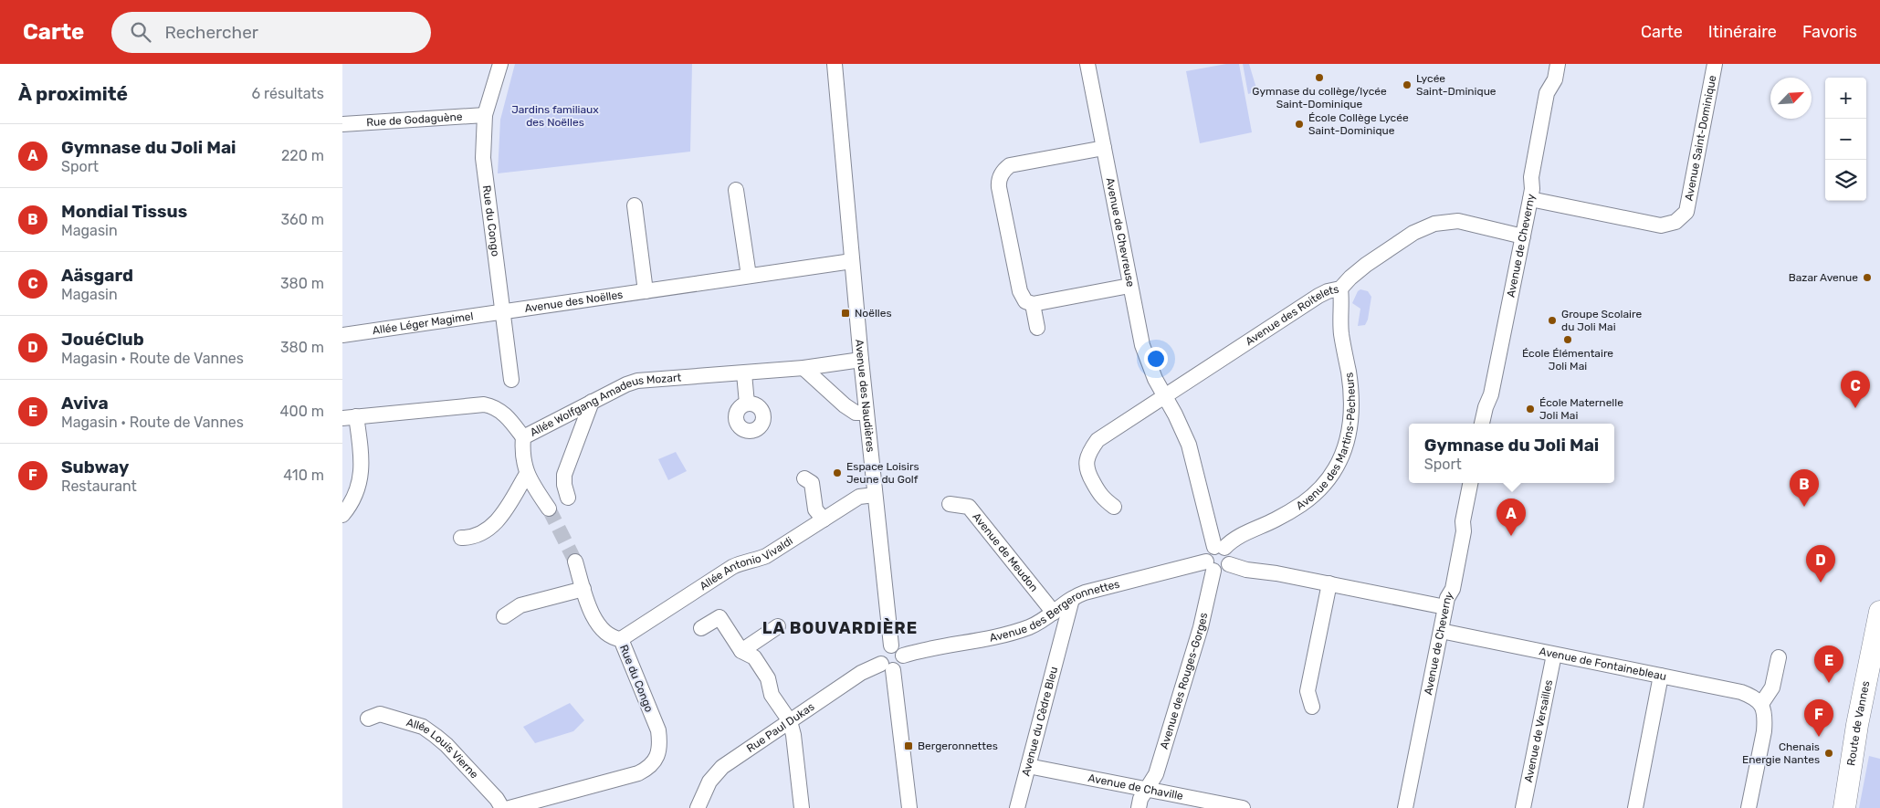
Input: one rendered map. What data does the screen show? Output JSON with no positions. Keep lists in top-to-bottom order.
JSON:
{
  "streets": {
    "main road": ["Route de Vannes"],
    "street": [
      "Rue de Godaguène",
      "Avenue Saint-Dominique",
      "Rue du Congo",
      "Avenue de Chevreuse",
      "Avenue de Cheverny",
      "Avenue des Noëlles",
      "Avenue des Roitelets",
      "Allée Léger Magimel",
      "Avenue des Naudières",
      "Allée Wolfgang Amadeus Mozart",
      "Avenue des Martins-Pêcheurs",
      "Avenue de Meudon",
      "Allée Antonio Vivaldi",
      "Avenue des Bergeronnettes",
      "Avenue de Fontainebleau",
      "Avenue des Rouges-Gorges",
      "Avenue du Cèdre Bleu",
      "Rue Paul Dukas",
      "Avenue de Versailles",
      "Allée Louis Vierne",
      "Avenue de Chaville"
    ]
  },
  "crossings": [
    ["Rue de Godaguène", "Rue du Congo"],
    ["Avenue Saint-Dominique", "Avenue de Cheverny"],
    ["Rue du Congo", "Avenue des Noëlles"],
    ["Rue du Congo", "Allée Léger Magimel"],
    ["Rue du Congo", "Allée Antonio Vivaldi"],
    ["Avenue de Chevreuse", "Avenue des Roitelets"],
    ["Avenue de Cheverny", "Avenue des Roitelets"],
    ["Avenue de Cheverny", "Avenue de Fontainebleau"],
    ["Avenue des Noëlles", "Allée Léger Magimel"],
    ["Avenue des Noëlles", "Avenue des Naudières"],
    ["Avenue des Roitelets", "Avenue des Martins-Pêcheurs"],
    ["Avenue des Naudières", "Allée Wolfgang Amadeus Mozart"],
    ["Avenue des Naudières", "Allée Antonio Vivaldi"],
    ["Avenue des Naudières", "Avenue des Bergeronnettes"],
    ["Avenue des Naudières", "Rue Paul Dukas"],
    ["Avenue des Martins-Pêcheurs", "Avenue des Bergeronnettes"],
    ["Avenue des Martins-Pêcheurs", "Avenue des Rouges-Gorges"],
    ["Avenue de Meudon", "Avenue des Bergeronnettes"],
    ["Avenue des Bergeronnettes", "Avenue des Rouges-Gorges"],
    ["Avenue des Bergeronnettes", "Avenue du Cèdre Bleu"],
    ["Avenue des Bergeronnettes", "Rue Paul Dukas"],
    ["Avenue de Fontainebleau", "Avenue de Versailles"],
    ["Avenue des Rouges-Gorges", "Avenue de Chaville"],
    ["Avenue du Cèdre Bleu", "Avenue de Chaville"]
  ],
  "districts": ["LA BOUVARDIÈRE"],
  "parks": ["Jardins familiaux des Noëlles"],
  "places": {
    "other": [
      "Gymnase du collège/lycée Saint-Dominique",
      "Lycée Saint-Dminique",
      "École Collège Lycée Saint-Dominique",
      "Bazar Avenue",
      "Groupe Scolaire du Joli Mai",
      "École Élémentaire Joli Mai",
      "École Maternelle Joli Mai",
      "Espace Loisirs Jeune du Golf",
      "Chenais Energie Nantes"
    ],
    "transit": ["Noëlles", "Bergeronnettes"]
  },
  "north": "top right",
  "page": {
    "header": "Carte",
    "search": "Rechercher",
    "nav": ["Carte", "Itinéraire", "Favoris"],
    "heading": ["À proximité", "6 résultats"],
    "map_buttons": ["+", "−"],
    "list": [
      {
        "mark": "A",
        "name": "Gymnase du Joli Mai",
        "note": "Sport",
        "value": "220 m"
      },
      {
        "mark": "B",
        "name": "Mondial Tissus",
        "note": "Magasin",
        "value": "360 m"
      },
      {
        "mark": "C",
        "name": "Aäsgard",
        "note": "Magasin",
        "value": "380 m"
      },
      {
        "mark": "D",
        "name": "JouéClub",
        "note": "Magasin · Route de Vannes",
        "value": "380 m"
      },
      {
        "mark": "E",
        "name": "Aviva",
        "note": "Magasin · Route de Vannes",
        "value": "400 m"
      },
      {
        "mark": "F",
        "name": "Subway",
        "note": "Restaurant",
        "value": "410 m"
      }
    ],
    "pins": [
      "C",
      "B",
      "A",
      "D",
      "E",
      "F"
    ],
    "popup": ["Gymnase du Joli Mai", "Sport"]
  }
}
